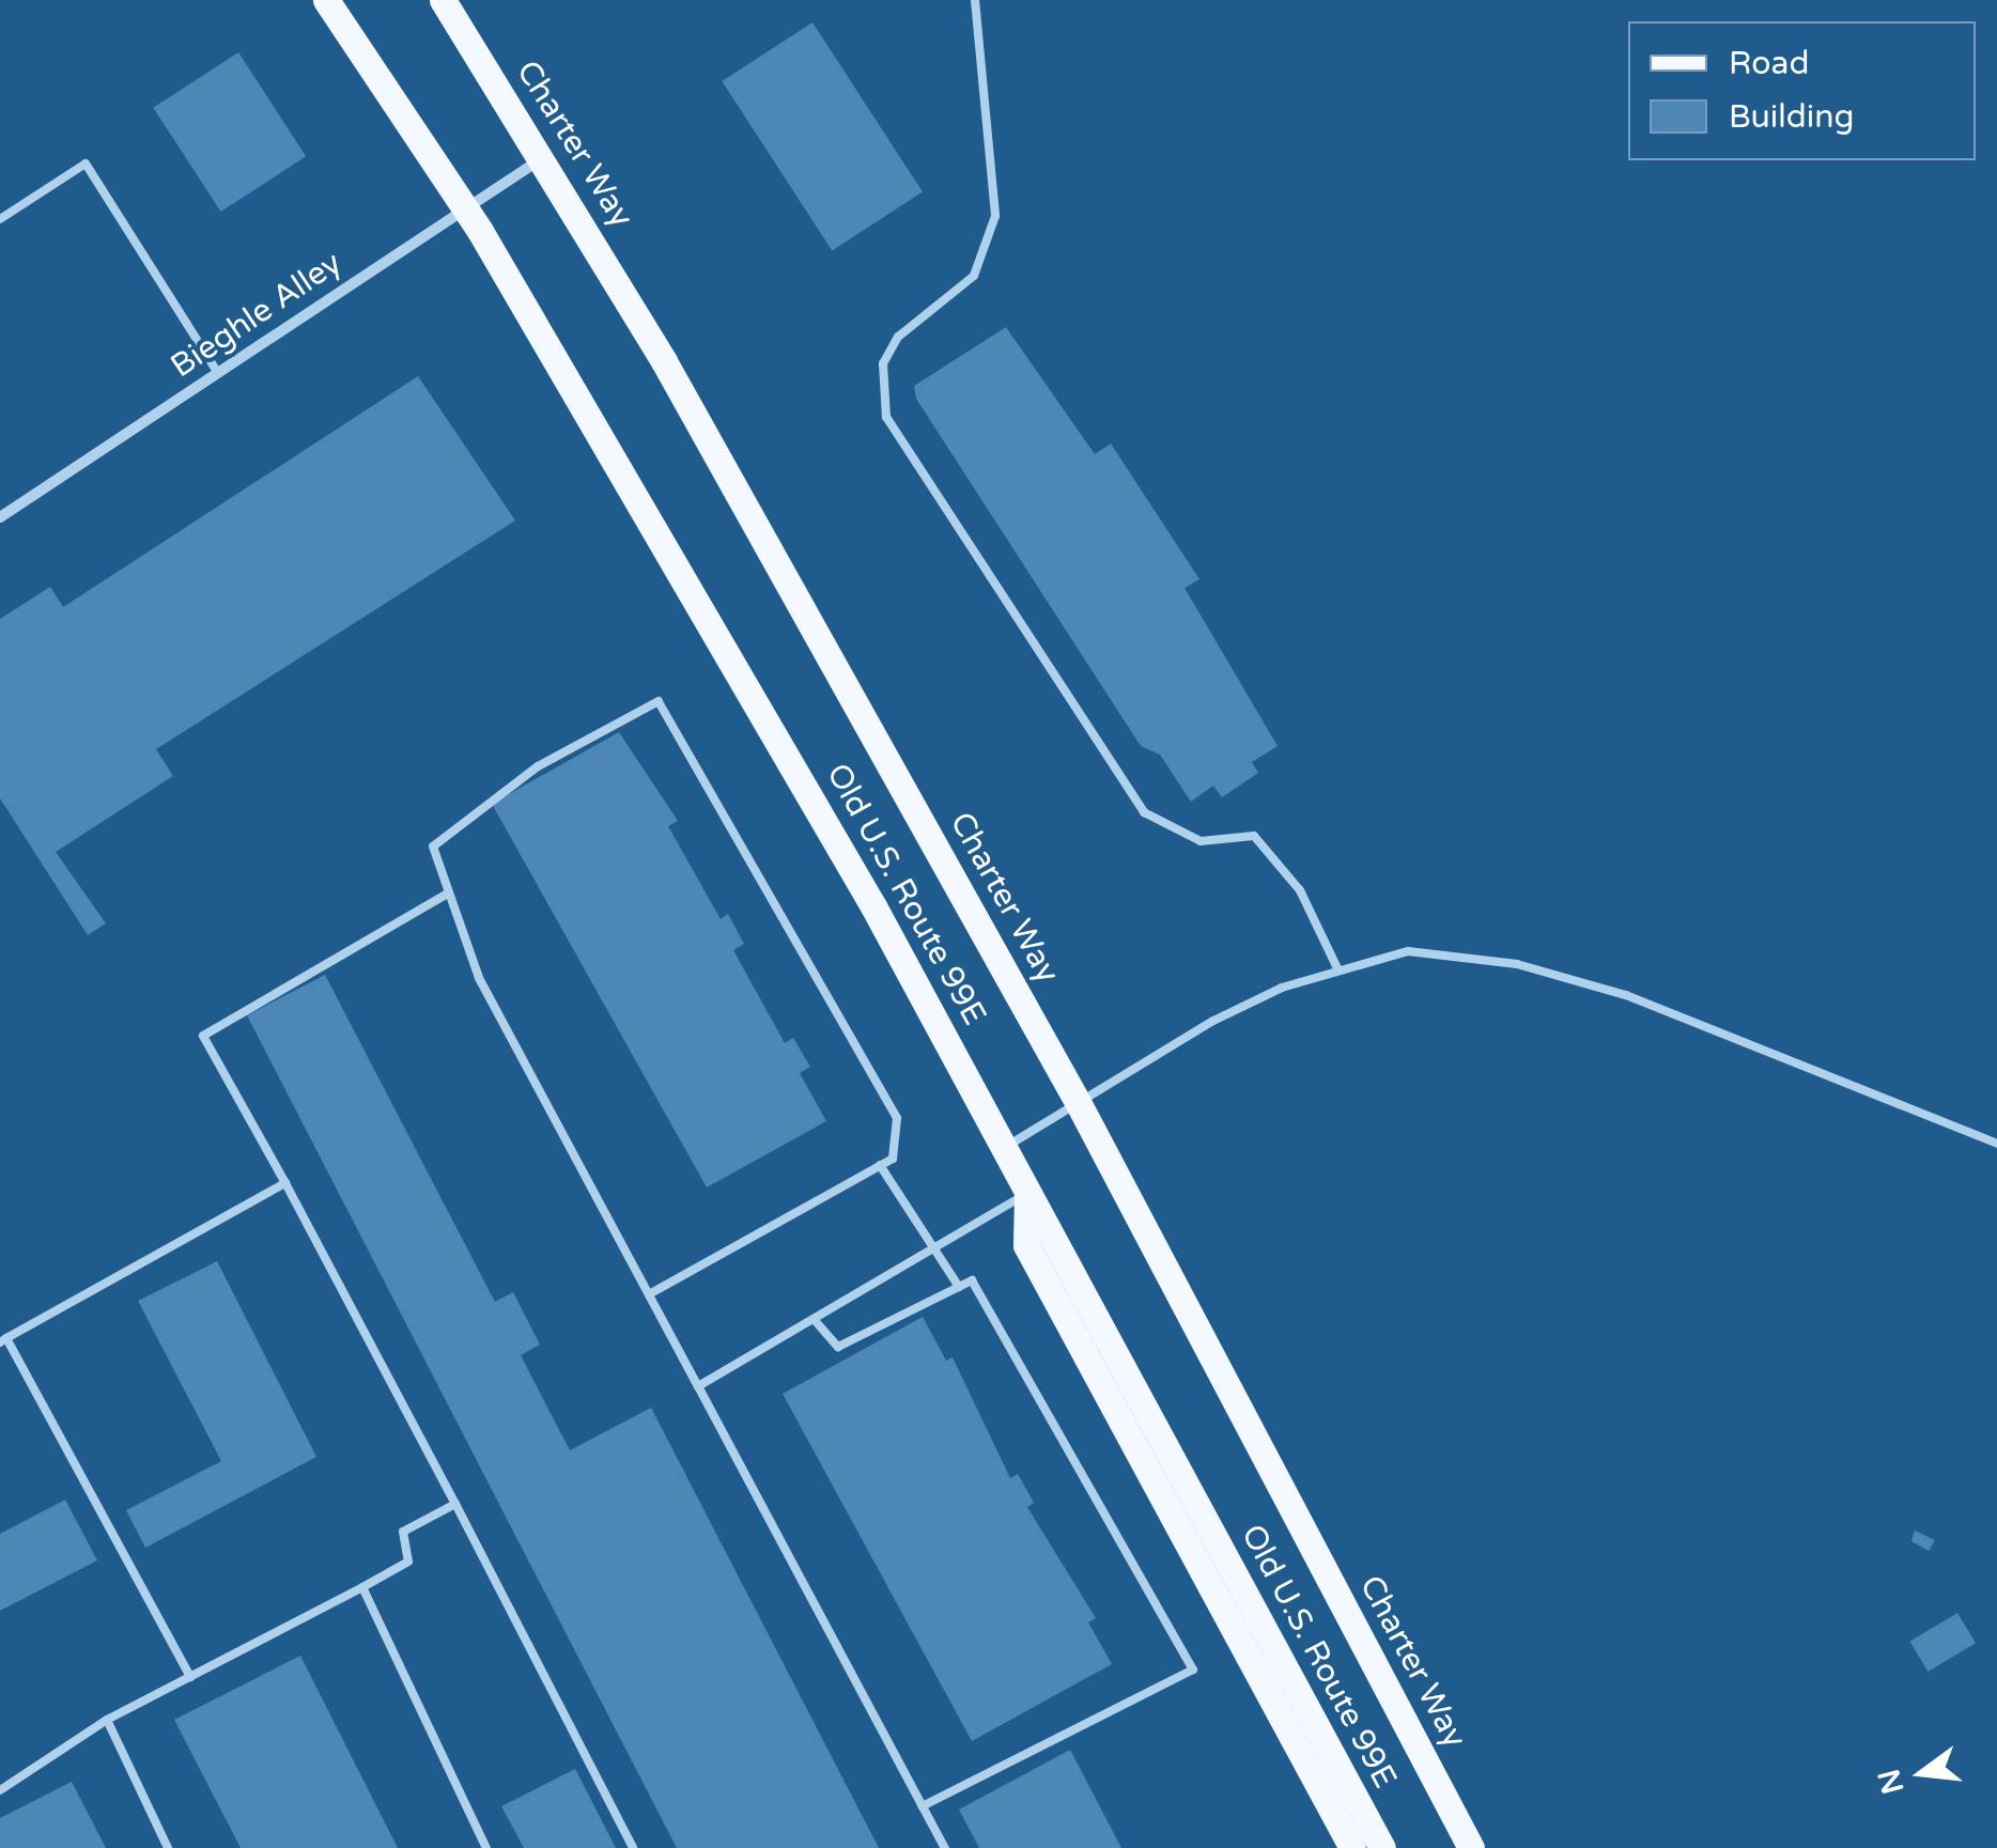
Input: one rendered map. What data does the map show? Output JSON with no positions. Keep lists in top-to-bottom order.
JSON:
{
  "streets": {
    "main road": ["Charter Way", "Old U.S. Route 99E"],
    "street": ["Bieghle Alley"]
  },
  "crossings": [
    ["Charter Way", "Bieghle Alley"],
    ["Bieghle Alley", "Old U.S. Route 99E"]
  ],
  "legend": ["Road", "Building"],
  "north": "left"
}
